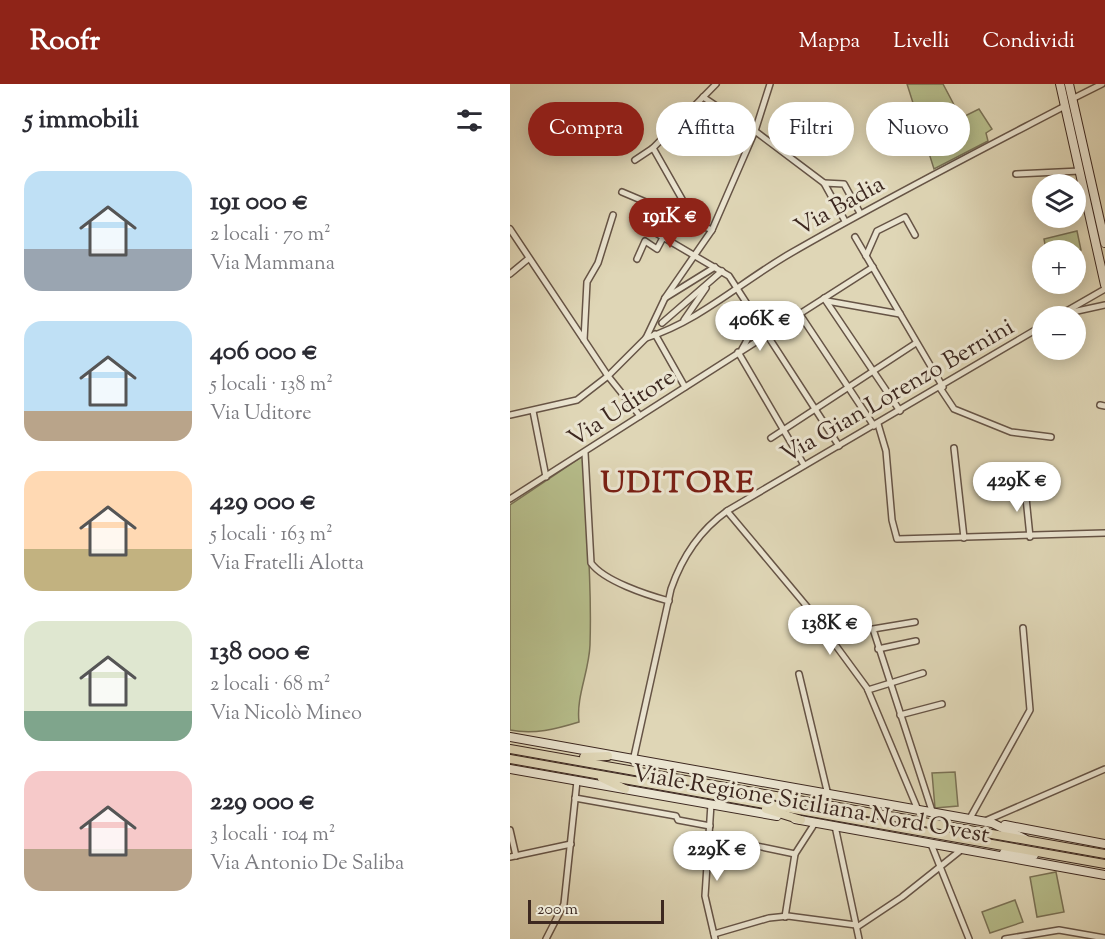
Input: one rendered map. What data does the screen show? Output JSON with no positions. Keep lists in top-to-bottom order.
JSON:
{
  "streets": {
    "main road": ["Viale Regione Siciliana Nord Ovest"],
    "street": ["Via Badia", "Via Gian Lorenzo Bernini", "Via Uditore"]
  },
  "crossings": [
    ["Via Gian Lorenzo Bernini", "Viale Regione Siciliana Nord Ovest"]
  ],
  "districts": ["UDITORE"],
  "scale_bar": "200 m",
  "page": {
    "header": "Roofr",
    "nav": ["Mappa", "Livelli", "Condividi"],
    "heading": "5 immobili",
    "chip": [
      "Compra",
      "Affitta",
      "Filtri",
      "Nuovo"
    ],
    "list": [
      {
        "name": "191 000 €",
        "note": "2 locali · 70 m² · Via Mammana"
      },
      {
        "name": "406 000 €",
        "note": "5 locali · 138 m² · Via Uditore"
      },
      {
        "name": "429 000 €",
        "note": "5 locali · 163 m² · Via Fratelli Alotta"
      },
      {
        "name": "138 000 €",
        "note": "2 locali · 68 m² · Via Nicolò Mineo"
      },
      {
        "name": "229 000 €",
        "note": "3 locali · 104 m² · Via Antonio De Saliba"
      }
    ],
    "map_buttons": ["+", "−"],
    "price": [
      "191K €",
      "406K €",
      "429K €",
      "138K €",
      "229K €"
    ],
    "scale": "200 m"
  }
}
